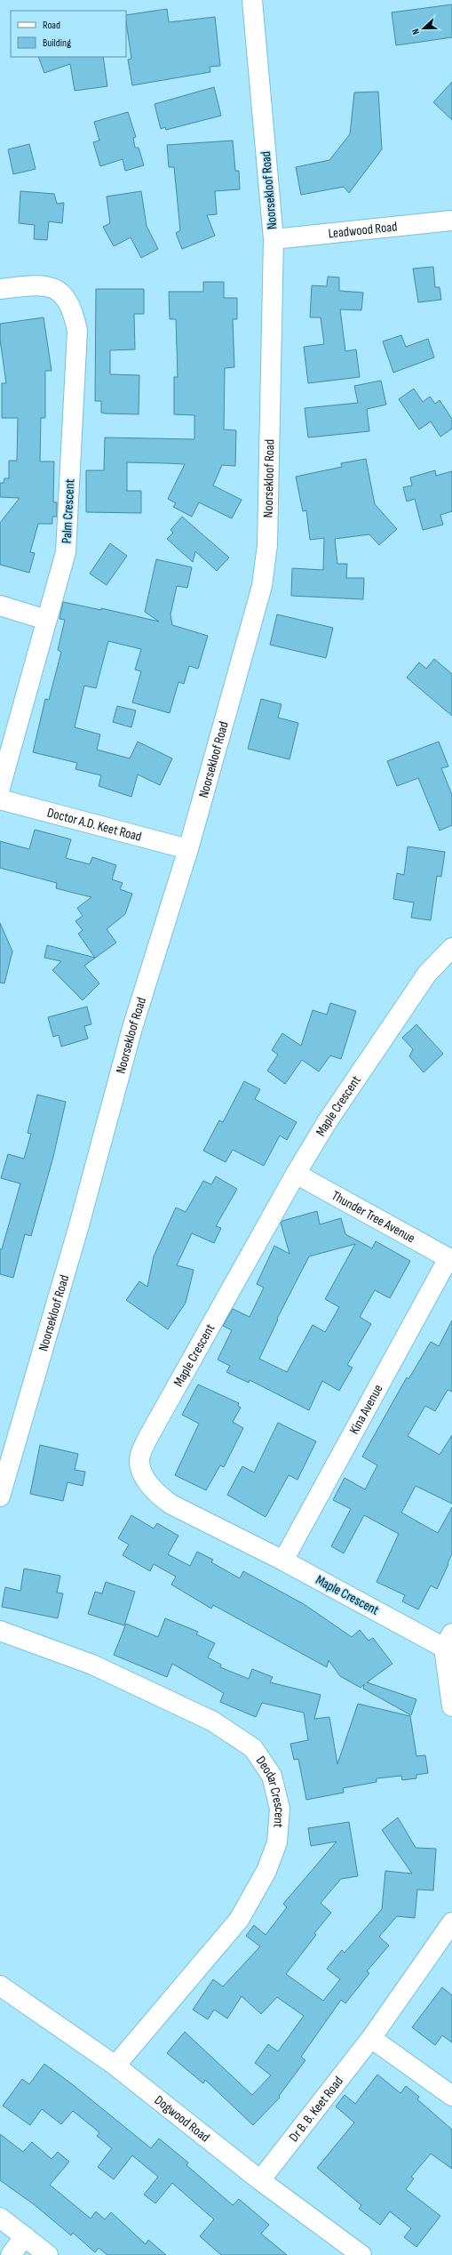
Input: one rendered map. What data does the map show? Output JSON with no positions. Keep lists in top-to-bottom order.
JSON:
{
  "streets": {
    "street": [
      "Noorsekloof Road",
      "Leadwood Road",
      "Palm Crescent",
      "Doctor A.D. Keet Road",
      "Maple Crescent",
      "Thunder Tree Avenue",
      "Kina Avenue",
      "Deodar Crescent",
      "Dr B. B. Keet Road",
      "Dogwood Road"
    ]
  },
  "crossings": [
    ["Noorsekloof Road", "Leadwood Road"],
    ["Noorsekloof Road", "Doctor A.D. Keet Road"],
    ["Maple Crescent", "Thunder Tree Avenue"],
    ["Maple Crescent", "Kina Avenue"],
    ["Thunder Tree Avenue", "Kina Avenue"],
    ["Deodar Crescent", "Dogwood Road"],
    ["Dr B. B. Keet Road", "Dogwood Road"]
  ],
  "legend": ["Road", "Building"],
  "north": "left"
}
